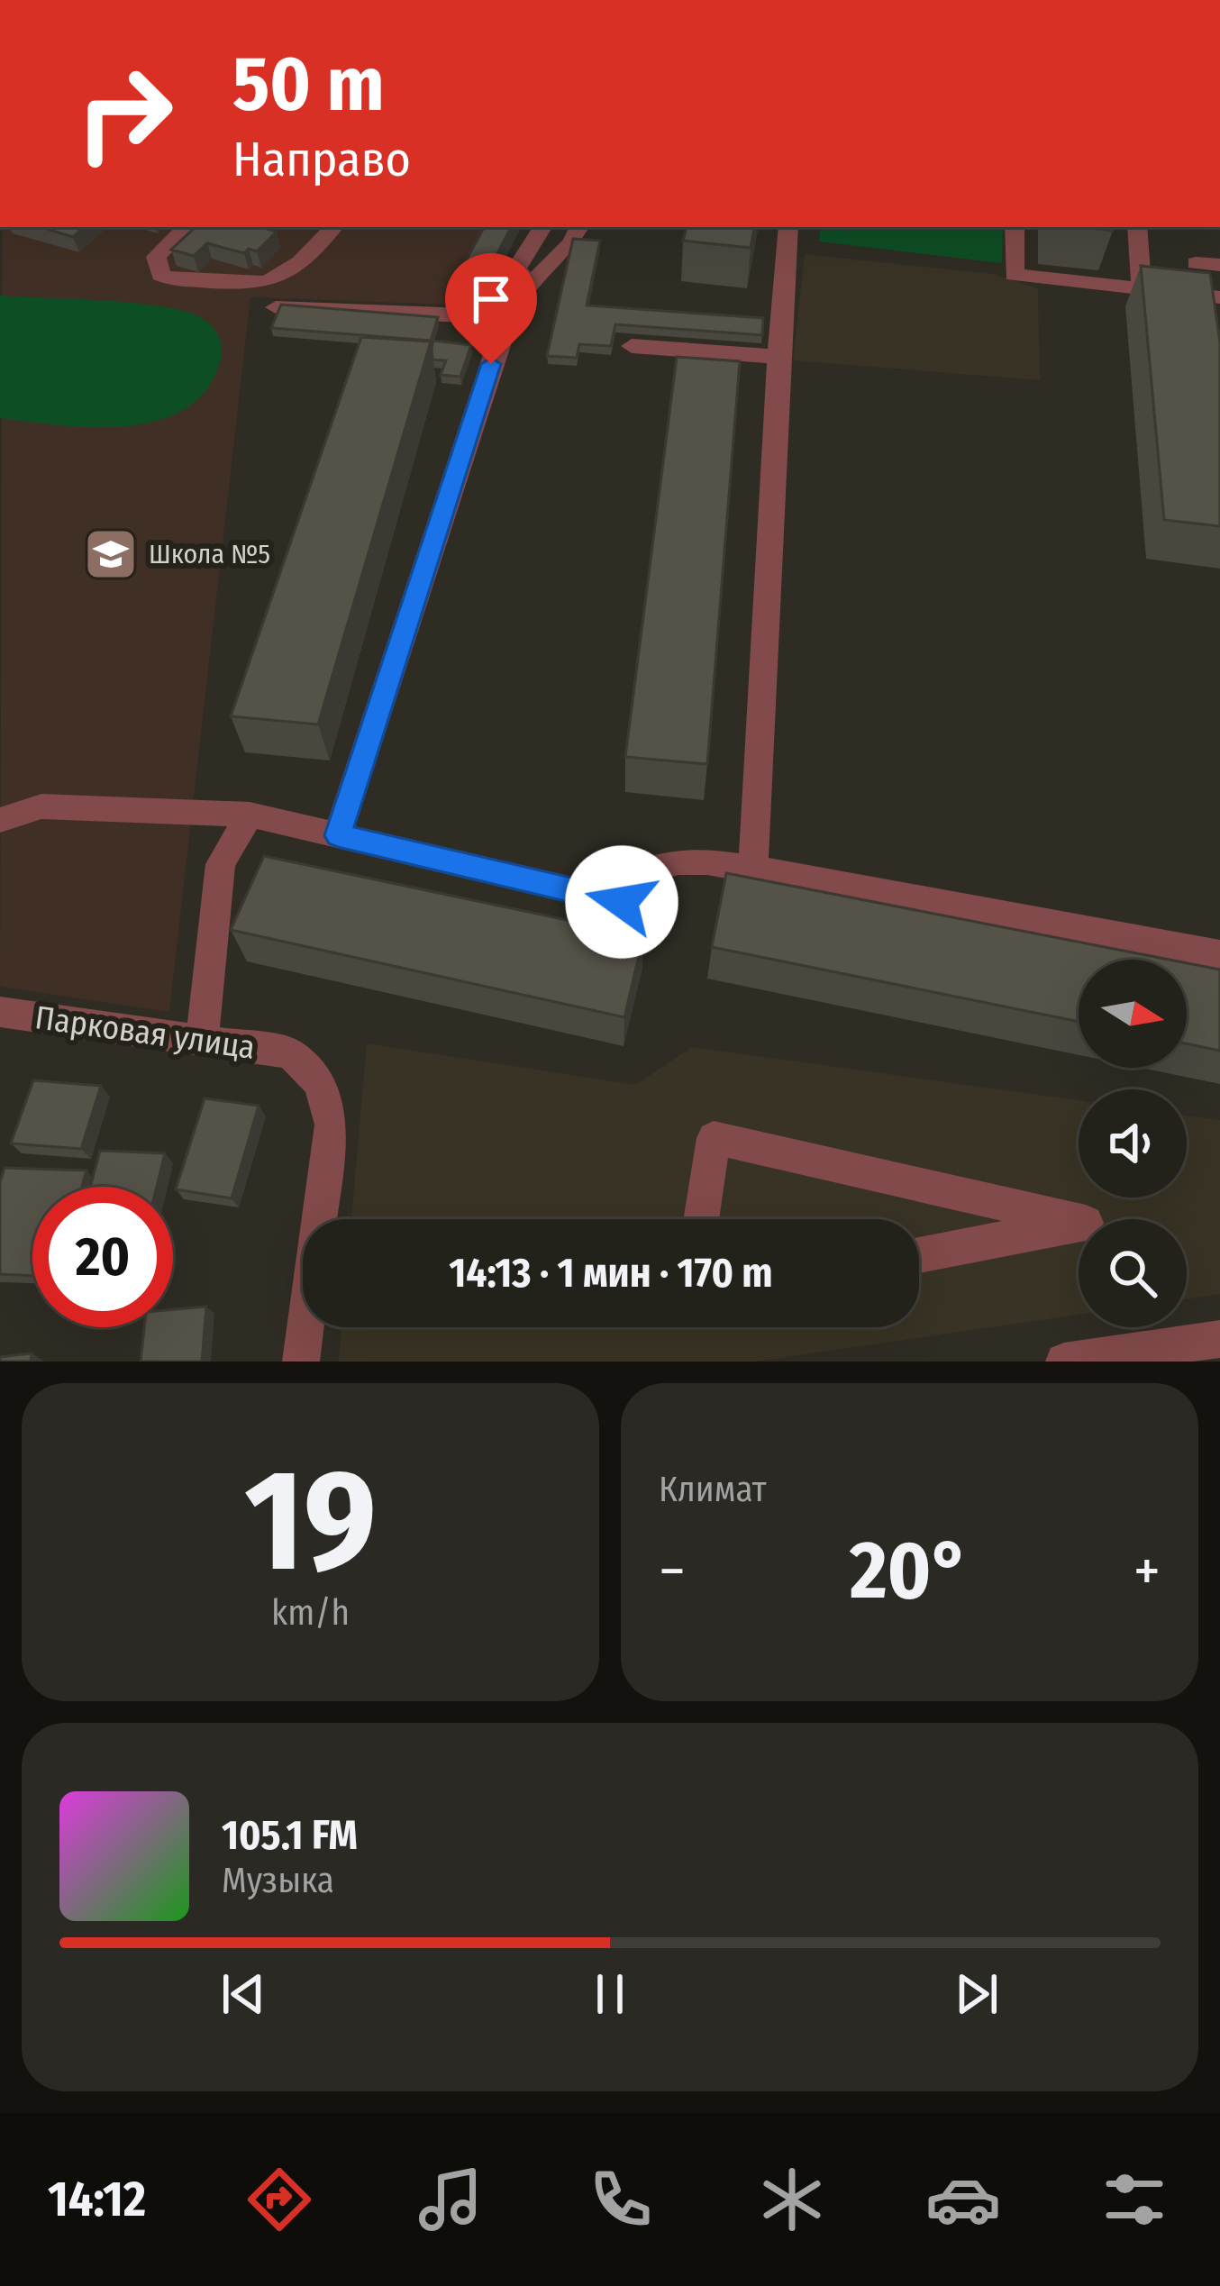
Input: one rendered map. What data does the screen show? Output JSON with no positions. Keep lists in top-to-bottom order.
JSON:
{
  "streets": {
    "street": ["Парковая улица"]
  },
  "places": {
    "school or university": ["Школа №5"]
  },
  "north": "right",
  "page": {
    "turn": ["50 m", "Направо"],
    "limit": "20",
    "trip": "14:13 · 1 мин · 170 m",
    "tile": [
      ["19", "km/h"],
      "Климат"
    ],
    "heat": ["−", "20°", "+"],
    "song": ["105.1 FM", "Музыка"],
    "tabs": "14:12"
  }
}
